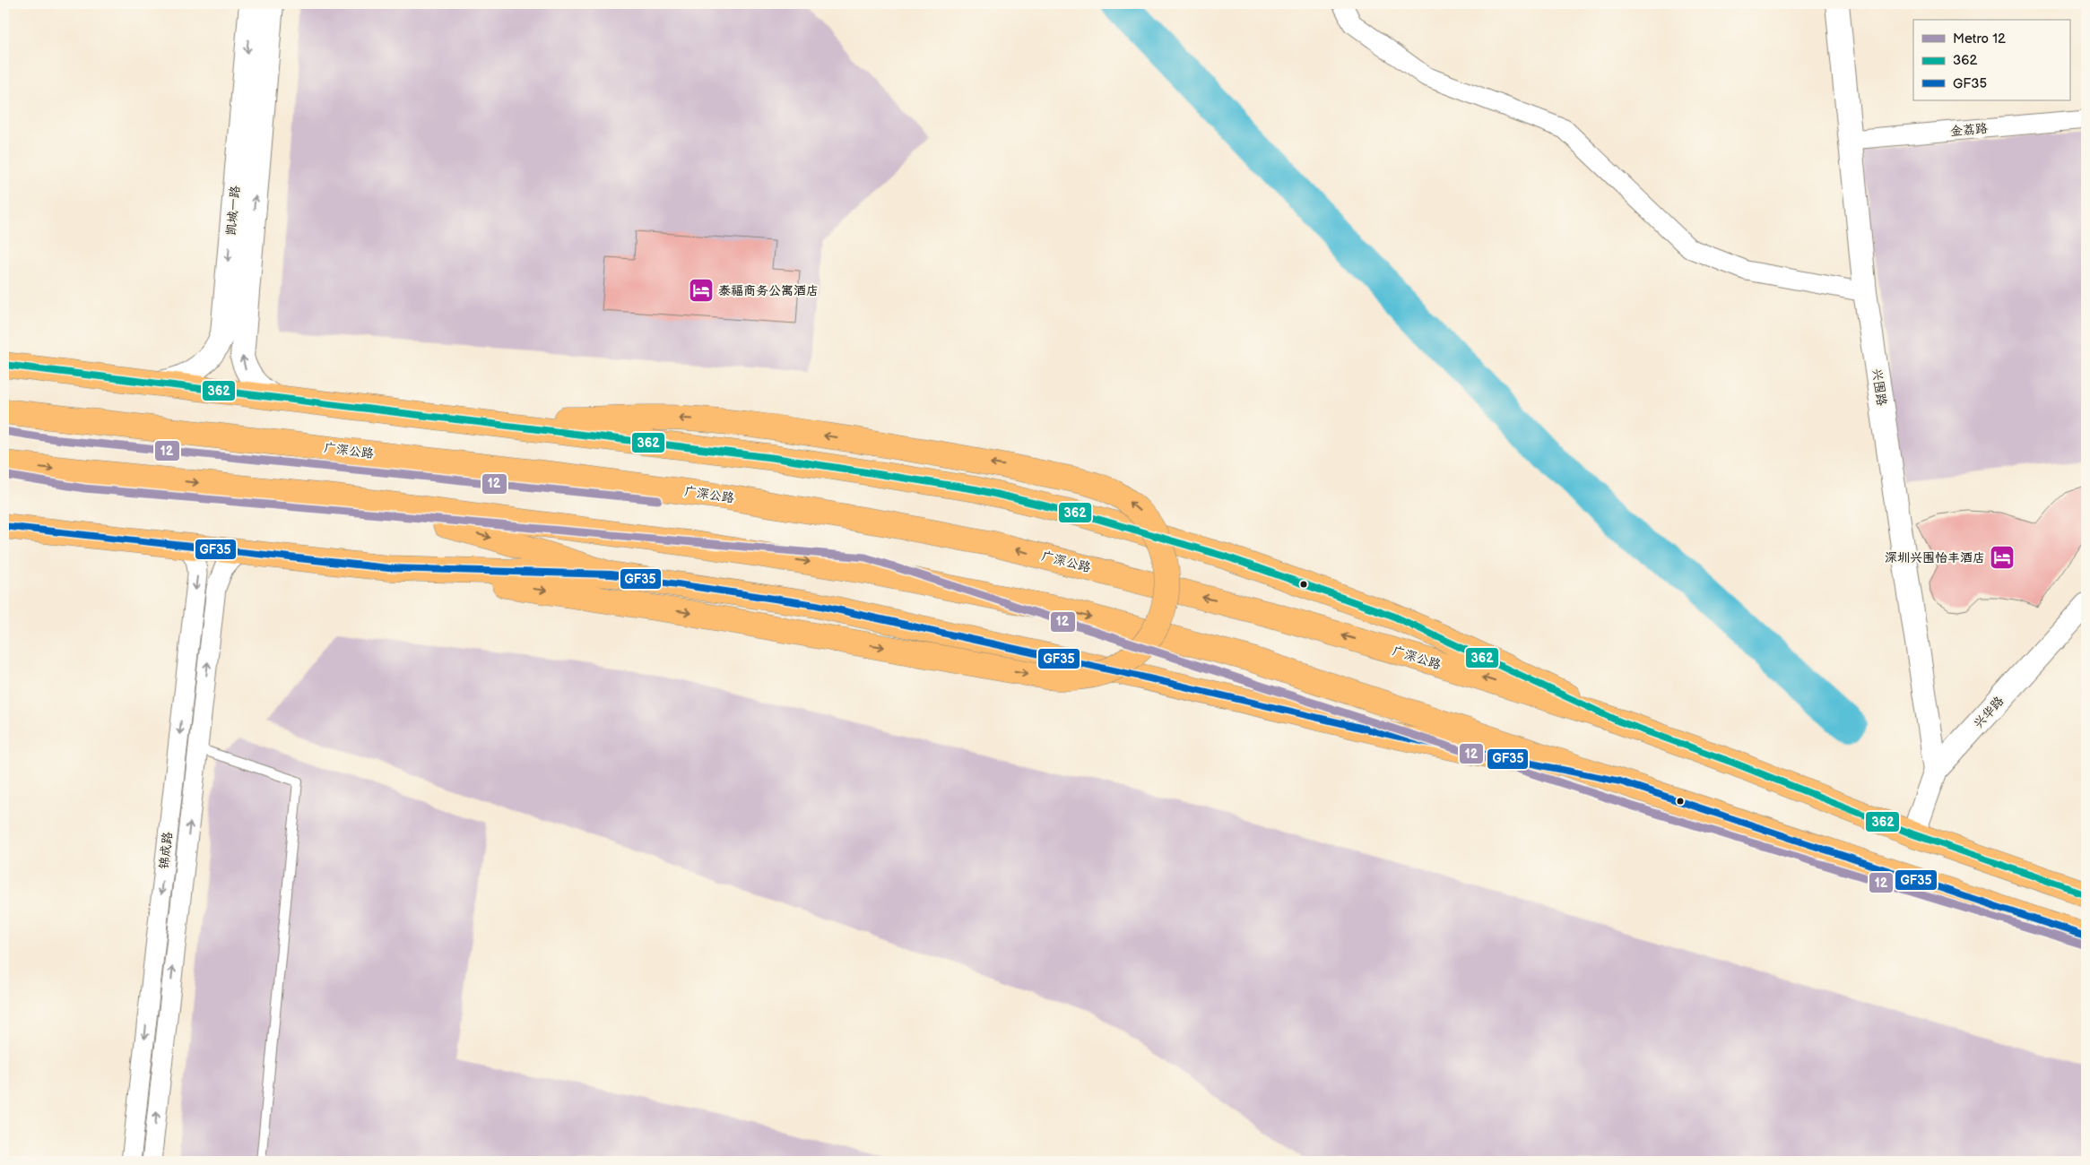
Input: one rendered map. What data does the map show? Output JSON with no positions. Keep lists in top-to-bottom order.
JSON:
{
  "streets": {
    "main road": ["广深公路"],
    "street": [
      "金荔路",
      "凯城一路",
      "兴围路",
      "兴华路",
      "锦成路"
    ]
  },
  "crossings": [
    ["金荔路", "兴围路"],
    ["兴围路", "兴华路"],
    ["广深公路", "兴华路"]
  ],
  "places": {
    "hotel": ["泰福商务公寓酒店", "深圳兴围怡丰酒店"]
  },
  "lines": ["transit line 362", "metro line 12", "transit line GF35"],
  "legend": ["Metro 12", "362", "GF35"]
}
